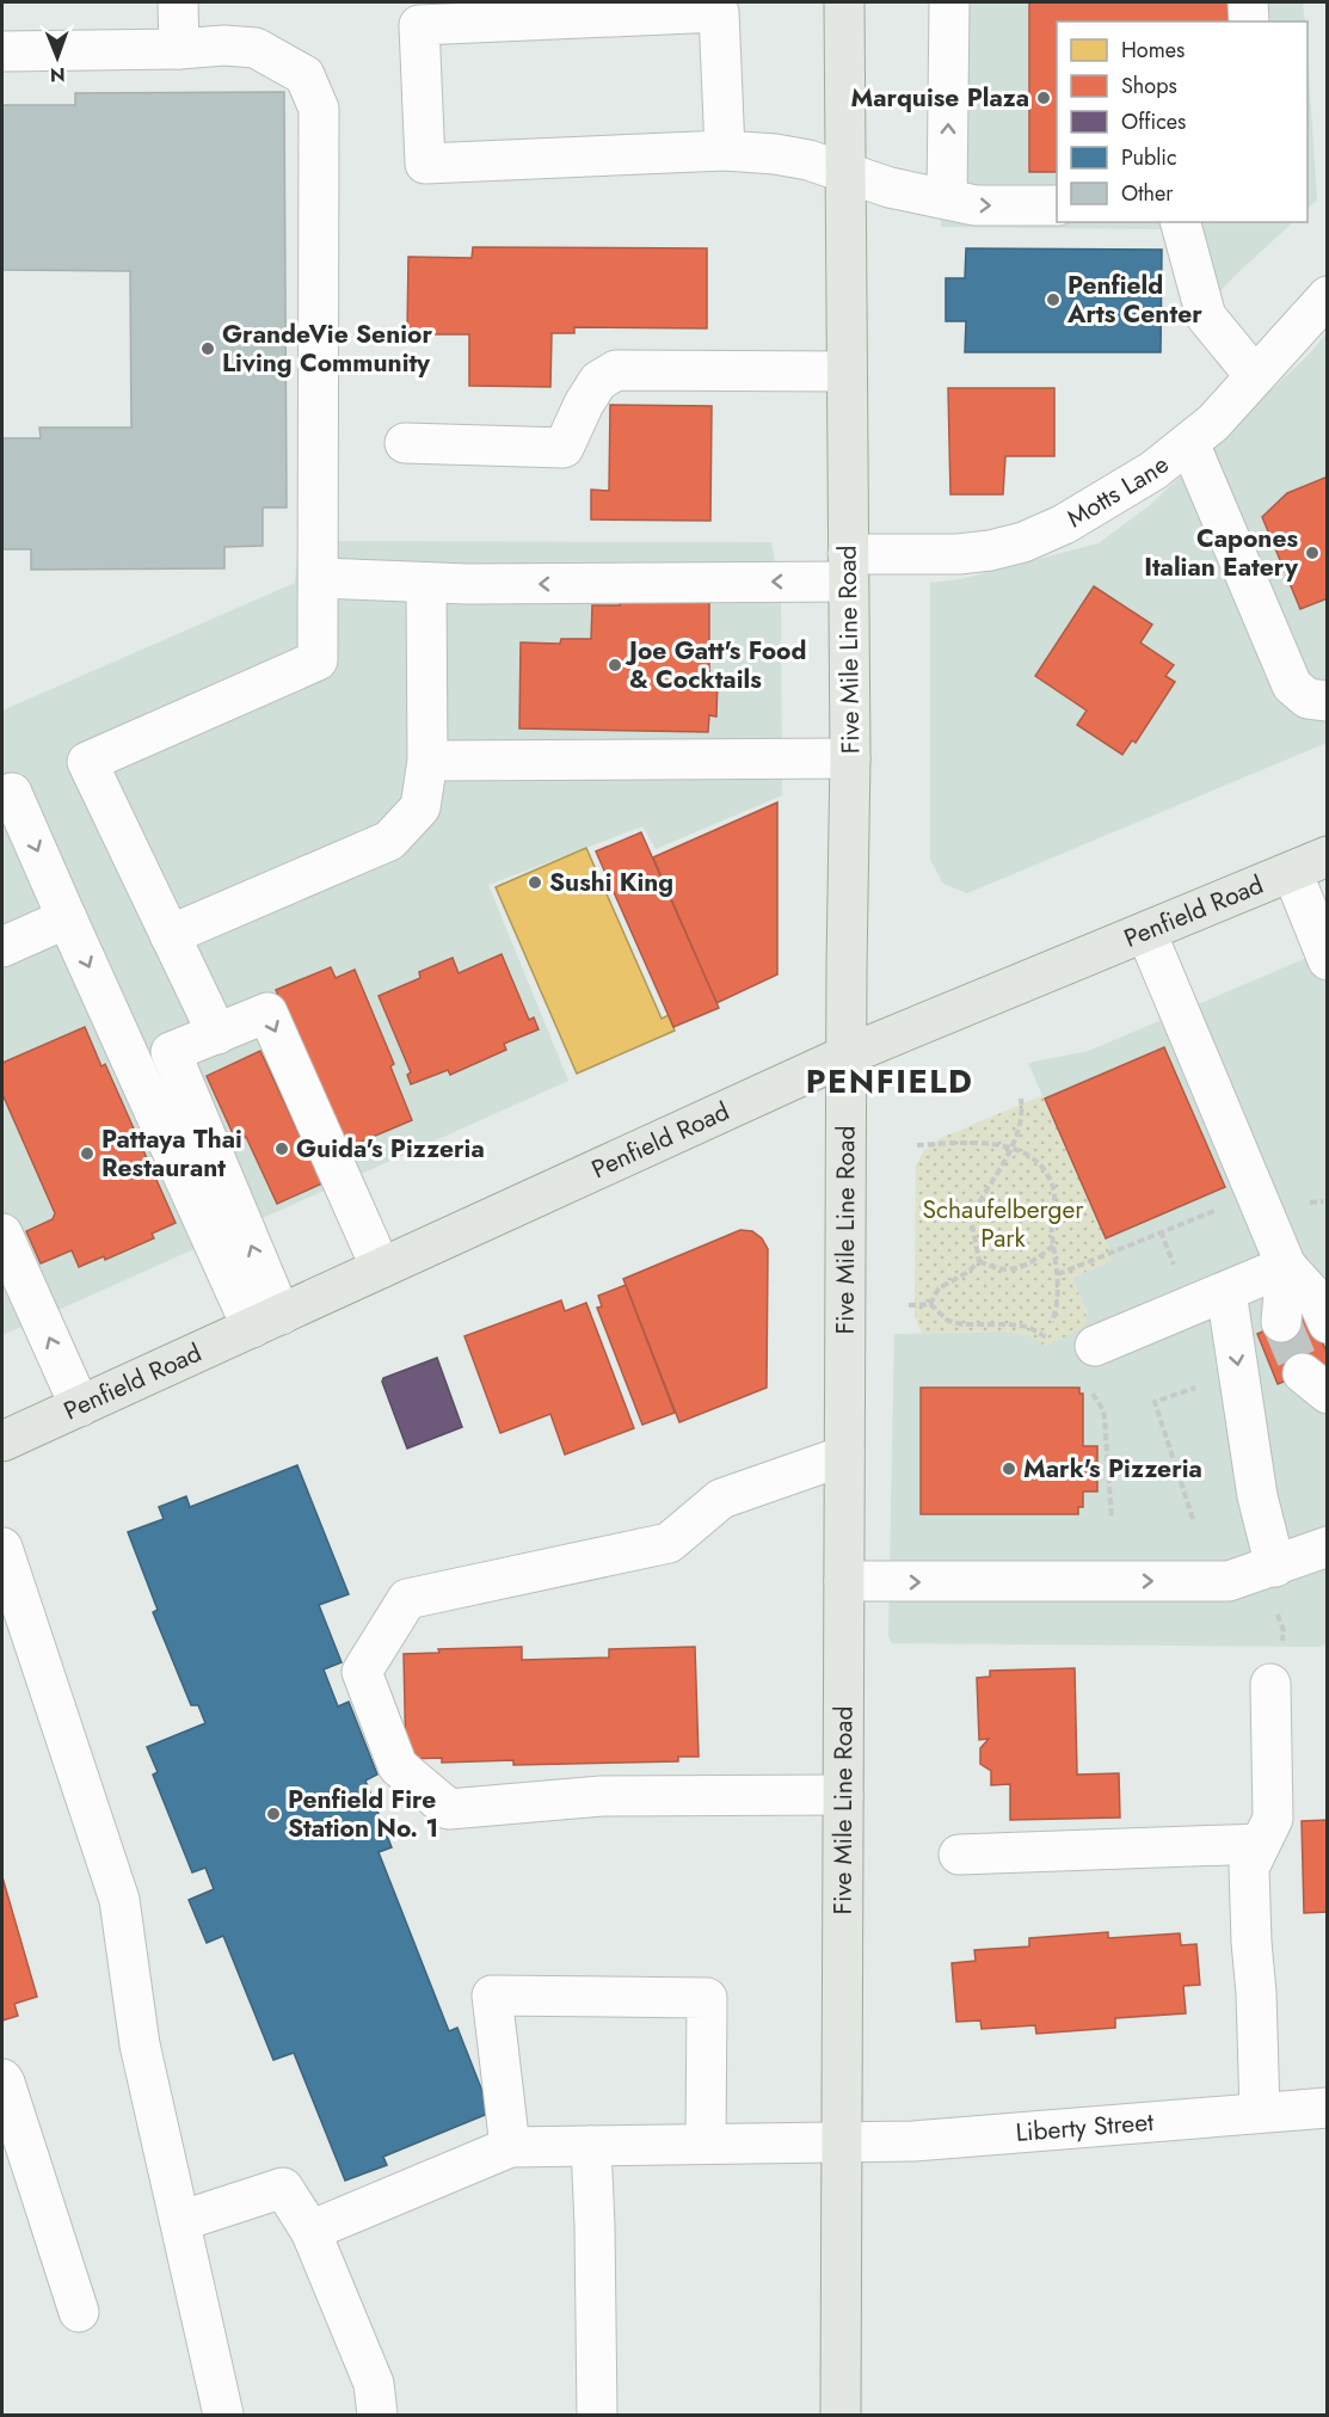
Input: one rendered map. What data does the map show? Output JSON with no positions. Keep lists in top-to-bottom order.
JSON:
{
  "streets": {
    "main road": ["Five Mile Line Road", "Penfield Road"],
    "street": ["Motts Lane", "Liberty Street"]
  },
  "crossings": [
    ["Motts Lane", "Five Mile Line Road"],
    ["Five Mile Line Road", "Penfield Road"],
    ["Five Mile Line Road", "Liberty Street"]
  ],
  "districts": ["PENFIELD"],
  "parks": ["Schaufelberger Park"],
  "places": [
    "Marquise Plaza",
    "Penfield Arts Center",
    "GrandeVie Senior Living Community",
    "Capones Italian Eatery",
    "Joe Gatt's Food & Cocktails",
    "Sushi King",
    "Guida's Pizzeria",
    "Pattaya Thai Restaurant",
    "Mark's Pizzeria",
    "Penfield Fire Station No. 1"
  ],
  "legend": [
    "Homes",
    "Shops",
    "Offices",
    "Public",
    "Other"
  ],
  "north": "bottom"
}
